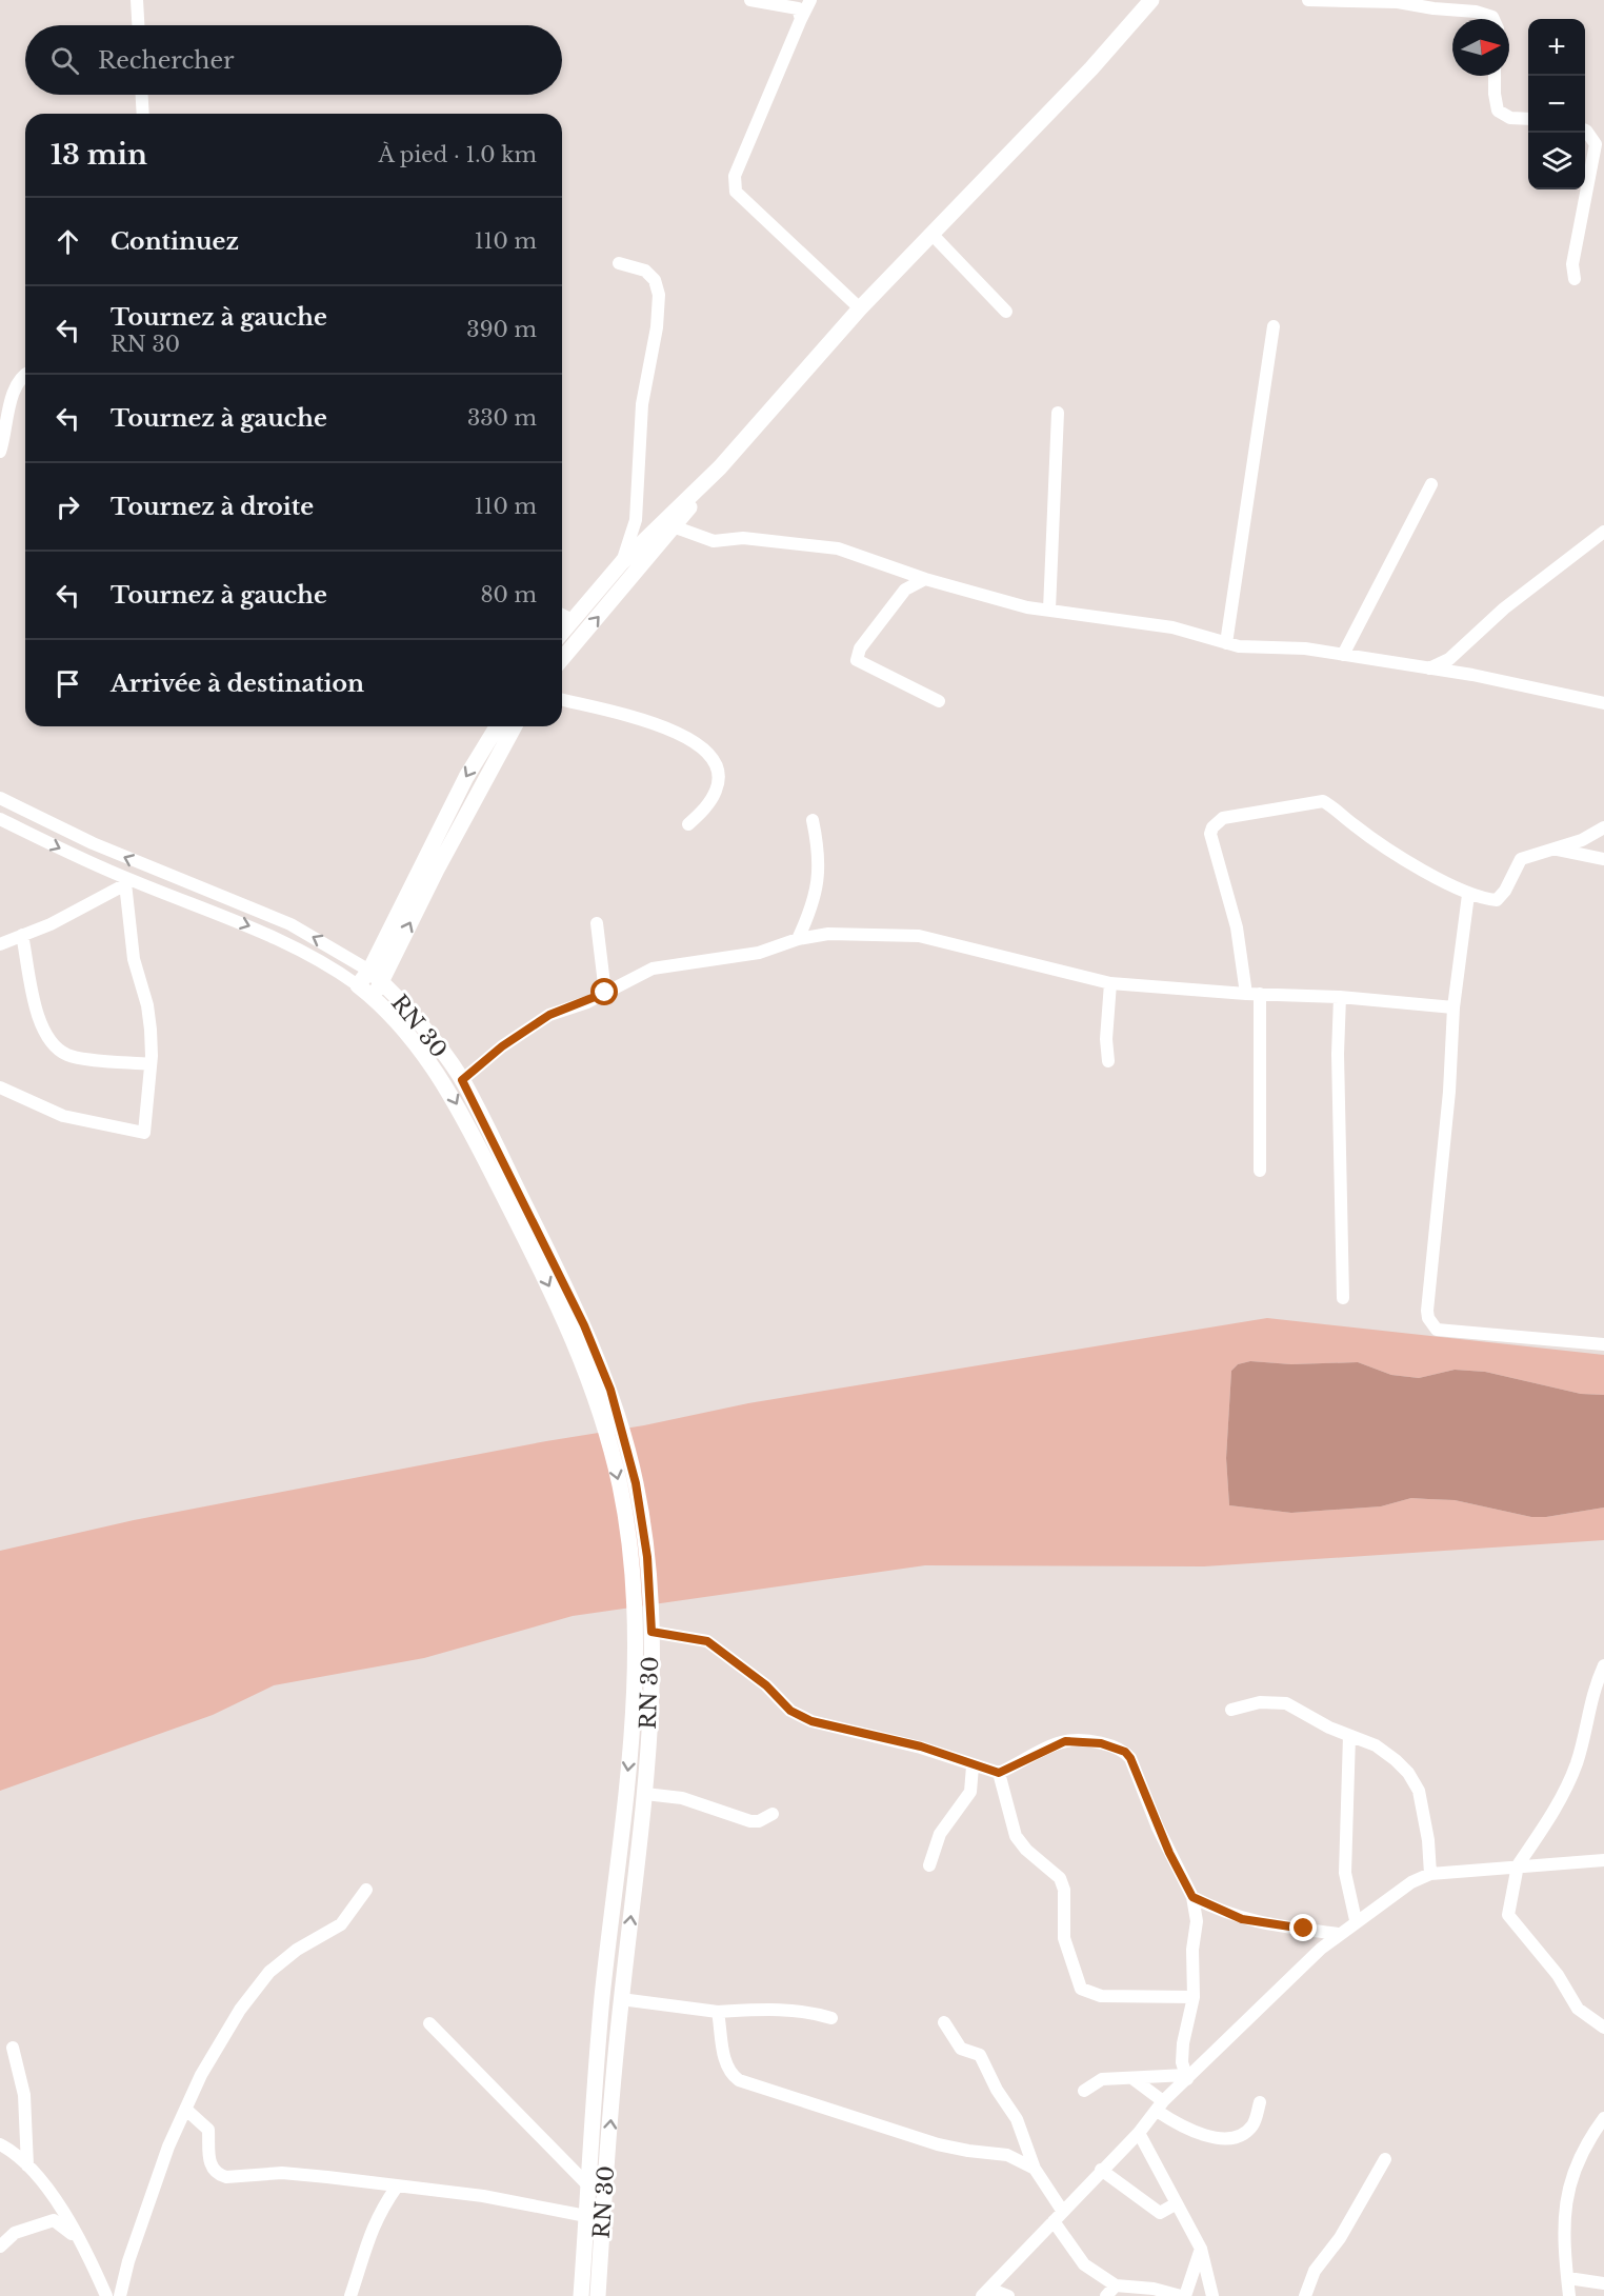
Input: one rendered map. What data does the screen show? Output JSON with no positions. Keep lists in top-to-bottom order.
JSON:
{
  "streets": {
    "main road": ["RN 30"]
  },
  "north": "right",
  "page": {
    "map_buttons": ["+", "−"],
    "search": "Rechercher",
    "heading": ["13 min", "À pied · 1.0 km"],
    "list": [
      ["Continuez", "110 m"],
      ["Tournez à gauche", "RN 30", "390 m"],
      ["Tournez à gauche", "330 m"],
      ["Tournez à droite", "110 m"],
      ["Tournez à gauche", "80 m"],
      "Arrivée à destination"
    ]
  }
}
